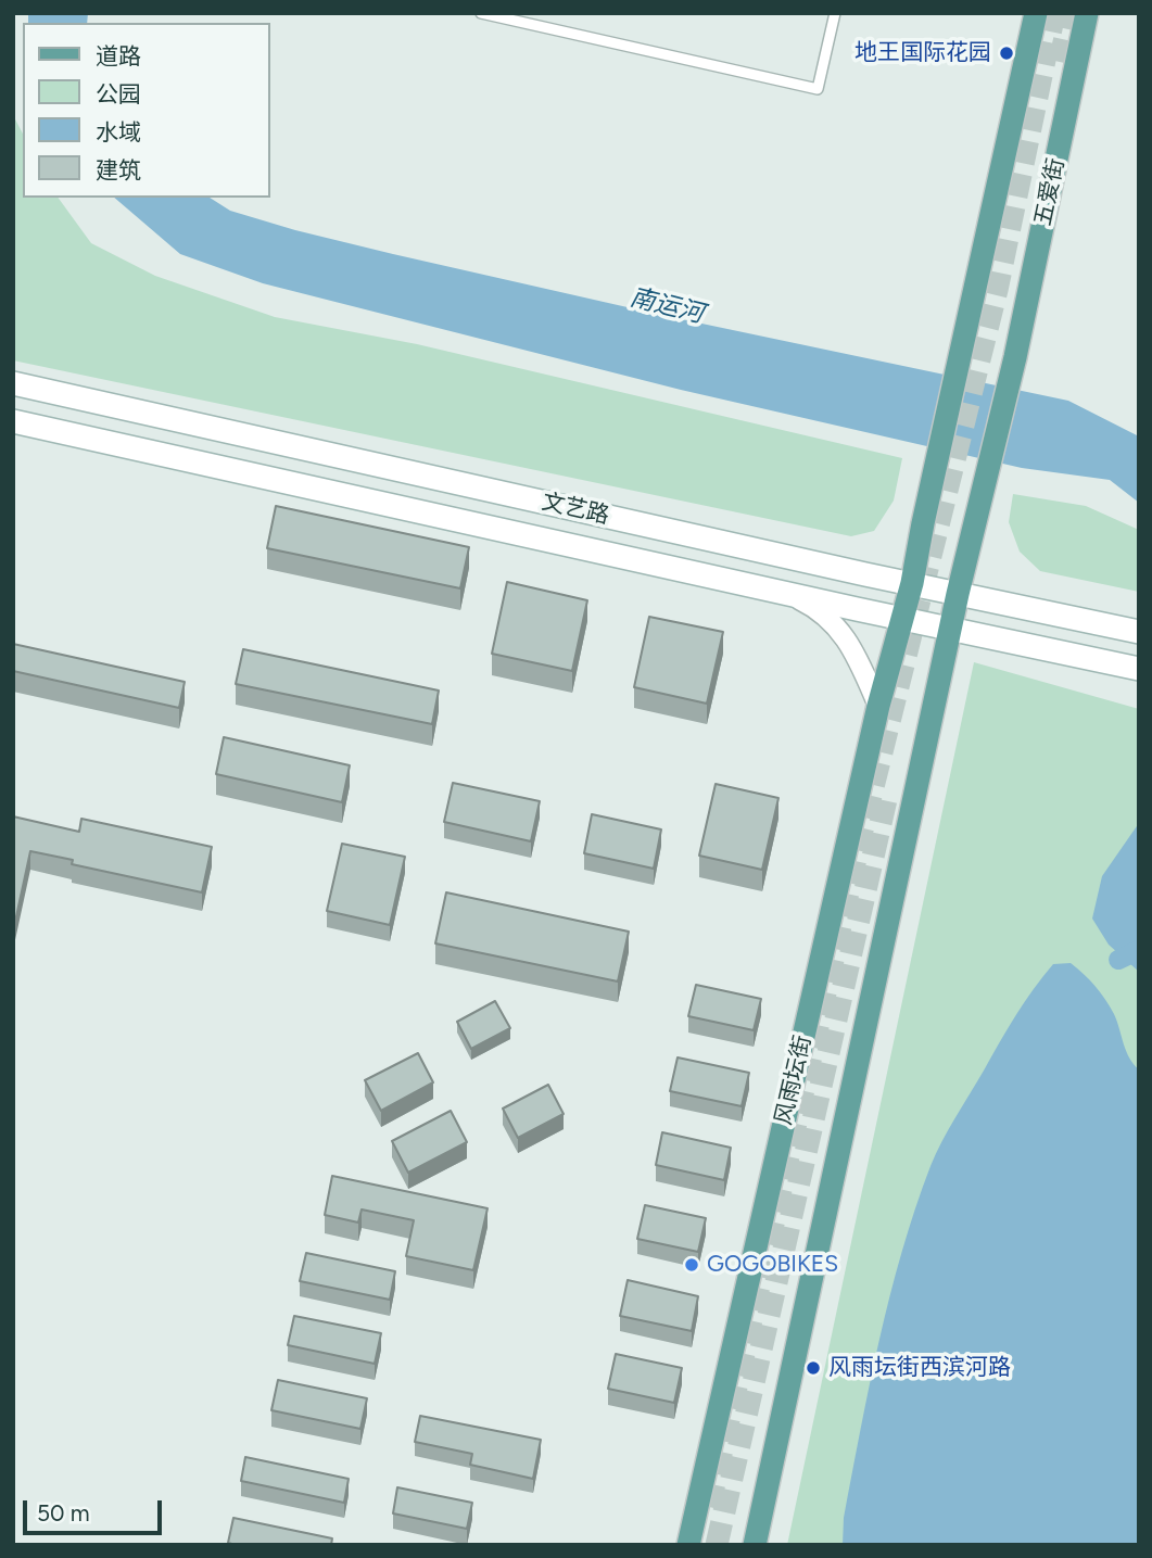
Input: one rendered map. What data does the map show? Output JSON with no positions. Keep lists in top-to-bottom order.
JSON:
{
  "streets": {
    "main road": ["五爱街", "文艺路", "风雨坛街"]
  },
  "crossings": [
    ["五爱街", "文艺路"],
    ["文艺路", "风雨坛街"]
  ],
  "water": ["南运河"],
  "places": ["地王国际花园", "GOGOBIKES", "风雨坛街西滨河路"],
  "legend": [
    "道路",
    "公园",
    "水域",
    "建筑"
  ],
  "scale_bar": "50 m"
}
